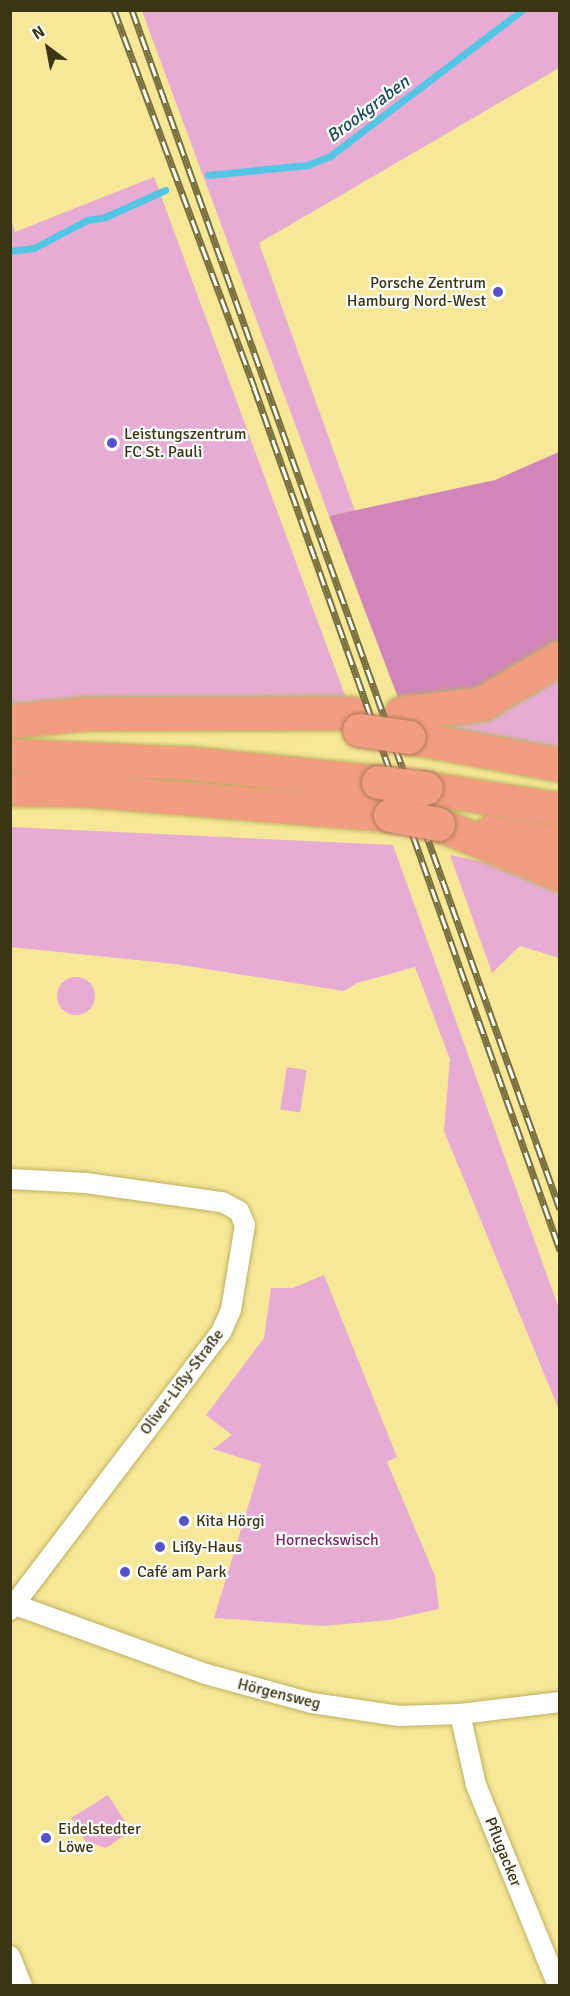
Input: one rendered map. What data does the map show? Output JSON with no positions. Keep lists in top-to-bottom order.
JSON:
{
  "streets": {
    "street": ["Oliver-Lißy-Straße", "Hörgensweg", "Pflugacker"]
  },
  "crossings": [
    ["Oliver-Lißy-Straße", "Hörgensweg"],
    ["Hörgensweg", "Pflugacker"]
  ],
  "water": ["Brookgraben"],
  "parks": ["Horneckswisch"],
  "places": [
    "Porsche Zentrum Hamburg Nord-West",
    "Leistungszentrum FC St. Pauli",
    "Kita Hörgi",
    "Lißy-Haus",
    "Café am Park",
    "Eidelstedter Löwe"
  ],
  "north": "top left"
}
